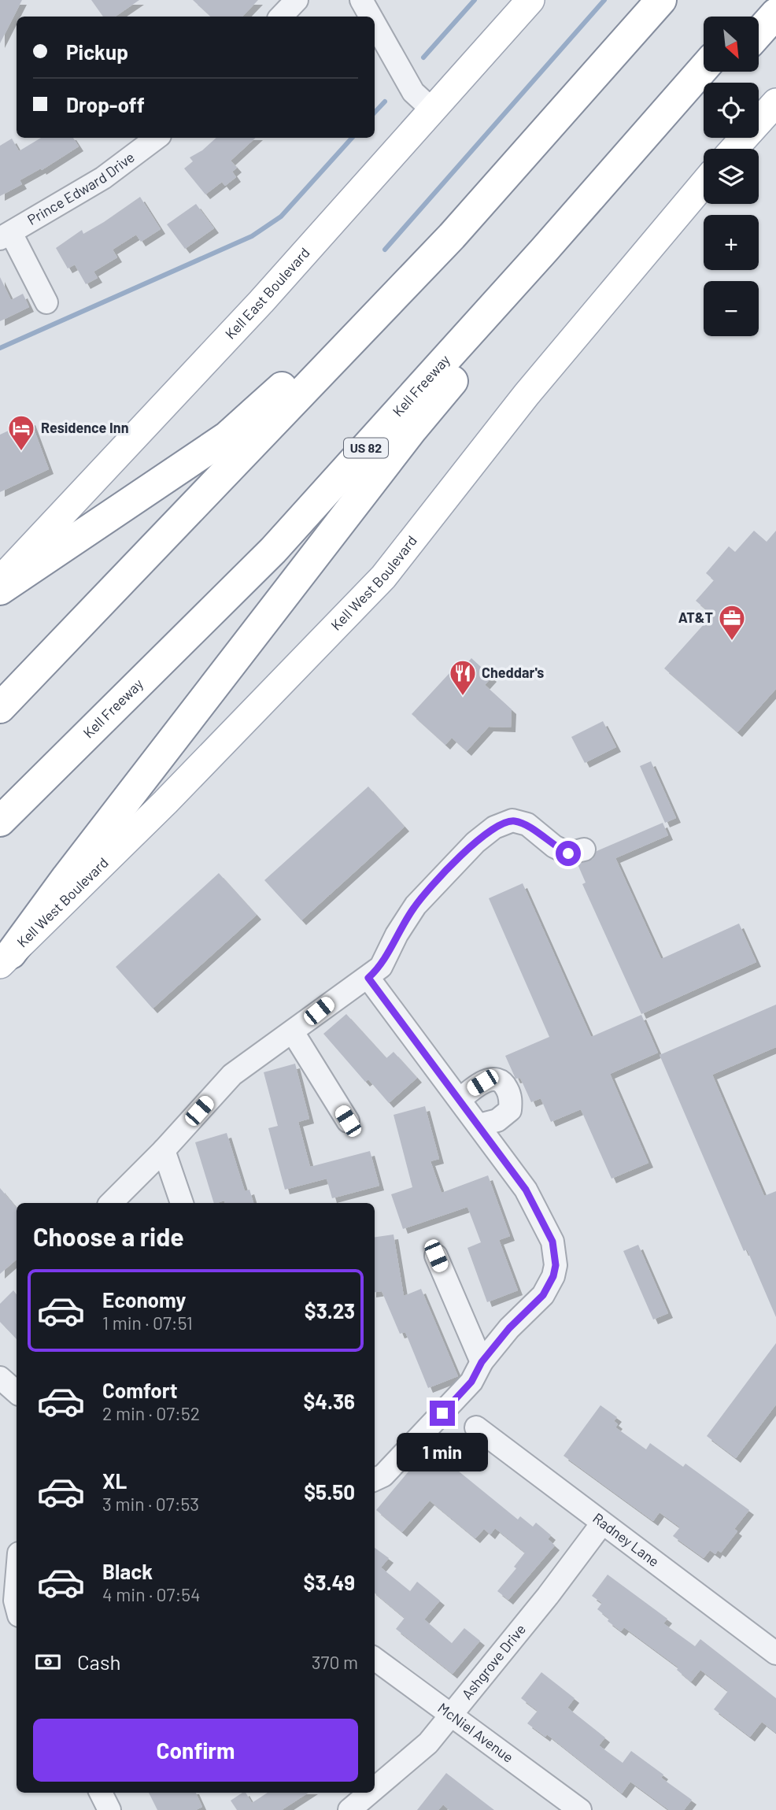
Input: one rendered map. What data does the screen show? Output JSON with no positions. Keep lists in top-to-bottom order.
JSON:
{
  "streets": {
    "highway": ["Kell Freeway", "US 82"],
    "main road": ["Kell East Boulevard", "Kell West Boulevard"],
    "street": [
      "Prince Edward Drive",
      "Radney Lane",
      "Ashgrove Drive",
      "McNiel Avenue"
    ]
  },
  "crossings": [
    ["Radney Lane", "Ashgrove Drive"],
    ["Ashgrove Drive", "McNiel Avenue"]
  ],
  "places": {
    "hotel": ["Residence Inn"],
    "office": ["AT&T"],
    "restaurant": ["Cheddar's"]
  },
  "north": "bottom right",
  "page": {
    "map_buttons": ["+", "−"],
    "banner": ["Pickup", "Drop-off"],
    "heading": "Choose a ride",
    "list": [
      {
        "name": "Economy",
        "note": "1 min · 07:51",
        "value": "$3.23"
      },
      {
        "name": "Comfort",
        "note": "2 min · 07:52",
        "value": "$4.36"
      },
      {
        "name": "XL",
        "note": "3 min · 07:53",
        "value": "$5.50"
      },
      {
        "name": "Black",
        "note": "4 min · 07:54",
        "value": "$3.49"
      }
    ],
    "bubble": "1 min",
    "pay": ["Cash", "370 m"],
    "buttons": "Confirm"
  }
}
